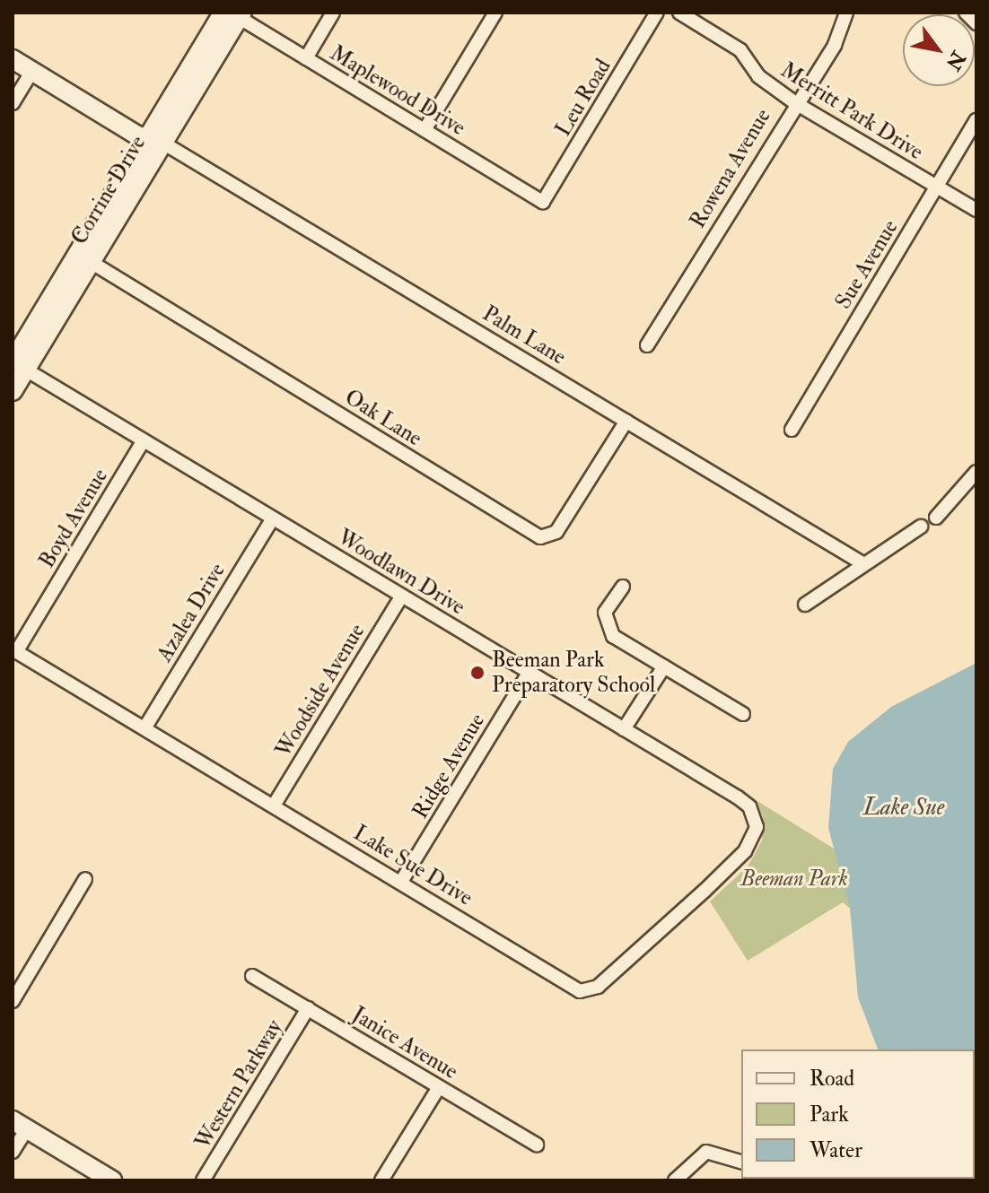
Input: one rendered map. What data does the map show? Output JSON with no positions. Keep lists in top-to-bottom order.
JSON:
{
  "streets": {
    "street": [
      "Maplewood Drive",
      "Leu Road",
      "Merritt Park Drive",
      "Rowena Avenue",
      "Corrine Drive",
      "Sue Avenue",
      "Palm Lane",
      "Oak Lane",
      "Boyd Avenue",
      "Woodlawn Drive",
      "Azalea Drive",
      "Woodside Avenue",
      "Ridge Avenue",
      "Lake Sue Drive",
      "Janice Avenue",
      "Western Parkway"
    ]
  },
  "crossings": [
    ["Maplewood Drive", "Leu Road"],
    ["Maplewood Drive", "Corrine Drive"],
    ["Merritt Park Drive", "Rowena Avenue"],
    ["Merritt Park Drive", "Sue Avenue"],
    ["Corrine Drive", "Palm Lane"],
    ["Corrine Drive", "Oak Lane"],
    ["Corrine Drive", "Woodlawn Drive"],
    ["Palm Lane", "Oak Lane"],
    ["Boyd Avenue", "Woodlawn Drive"],
    ["Boyd Avenue", "Lake Sue Drive"],
    ["Woodlawn Drive", "Azalea Drive"],
    ["Woodlawn Drive", "Woodside Avenue"],
    ["Woodlawn Drive", "Ridge Avenue"],
    ["Woodlawn Drive", "Lake Sue Drive"],
    ["Azalea Drive", "Lake Sue Drive"],
    ["Woodside Avenue", "Lake Sue Drive"],
    ["Ridge Avenue", "Lake Sue Drive"],
    ["Janice Avenue", "Western Parkway"]
  ],
  "water": ["Lake Sue"],
  "parks": ["Beeman Park"],
  "places": ["Beeman Park Preparatory School"],
  "legend": ["Road", "Park", "Water"],
  "north": "bottom right"
}
